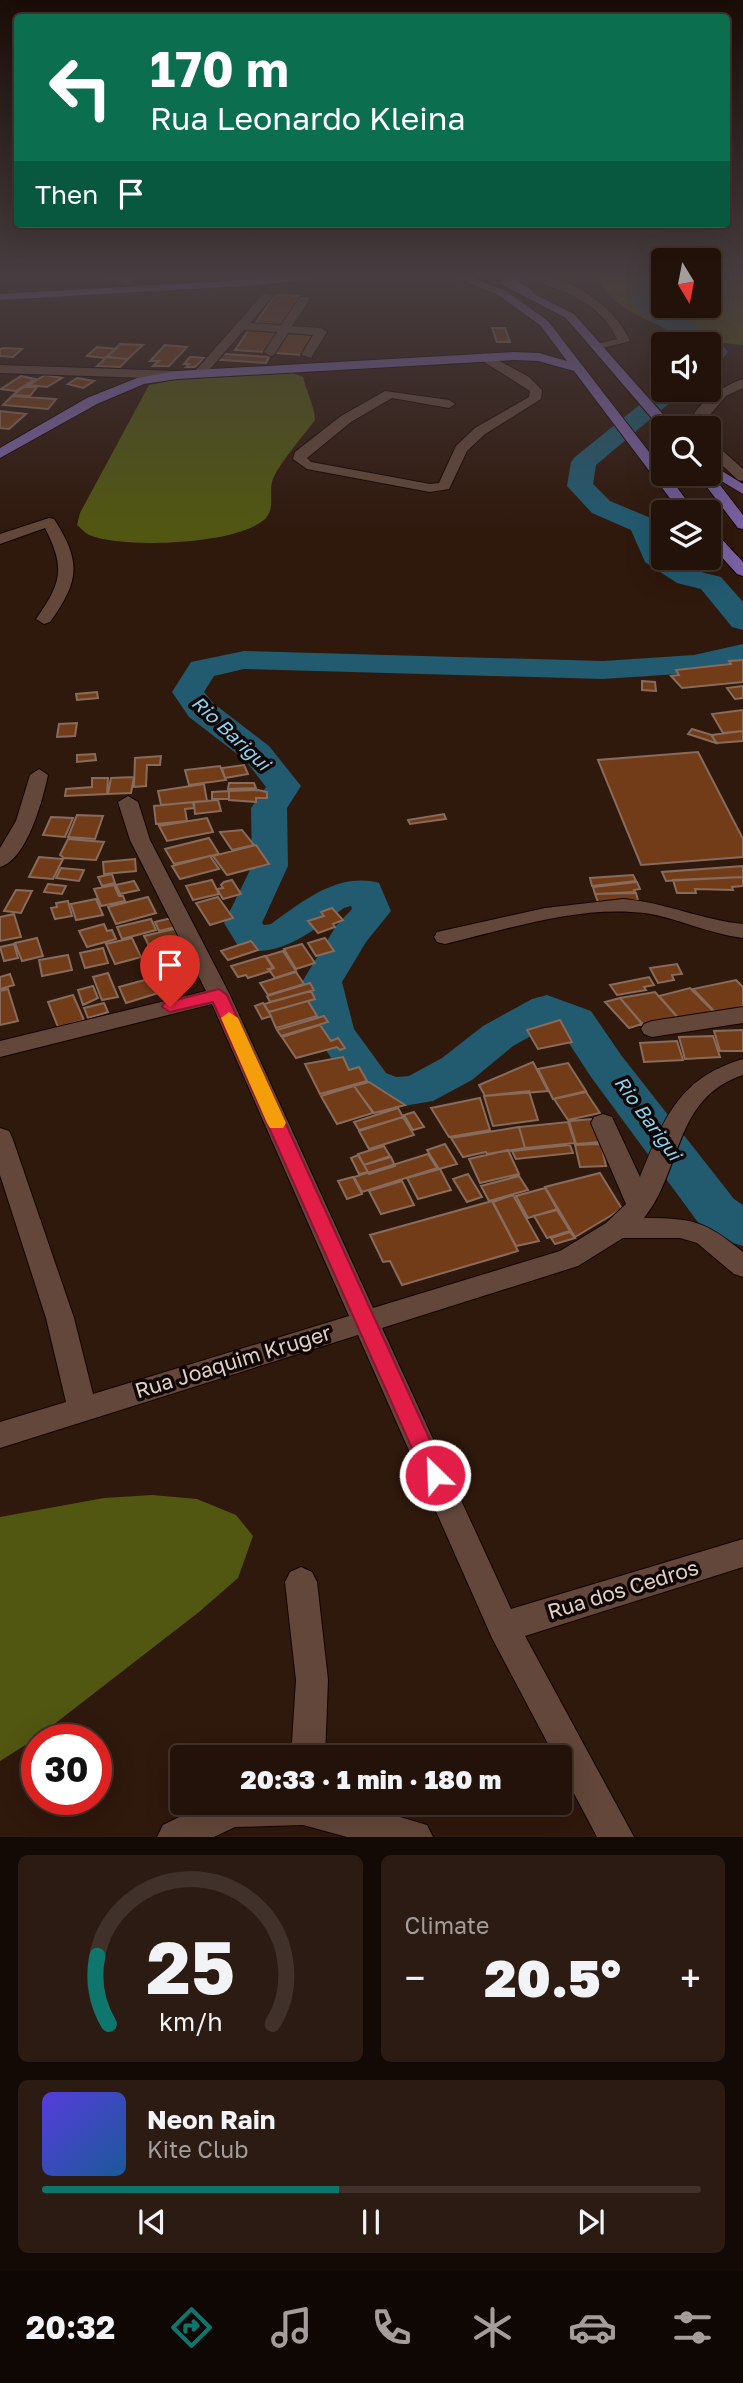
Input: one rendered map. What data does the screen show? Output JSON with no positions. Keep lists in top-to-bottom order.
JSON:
{
  "streets": {
    "street": ["Rua Joaquim Kruger", "Rua dos Cedros"]
  },
  "water": ["Rio Barigui"],
  "north": "bottom",
  "page": {
    "turn": ["170 m", "Rua Leonardo Kleina"],
    "then": "Then",
    "limit": "30",
    "trip": "20:33 · 1 min · 180 m",
    "tile": "Climate",
    "heat": ["−", "20.5°", "+"],
    "song": ["Neon Rain", "Kite Club"],
    "tabs": "20:32",
    "gauge": ["25", "km/h"]
  }
}
